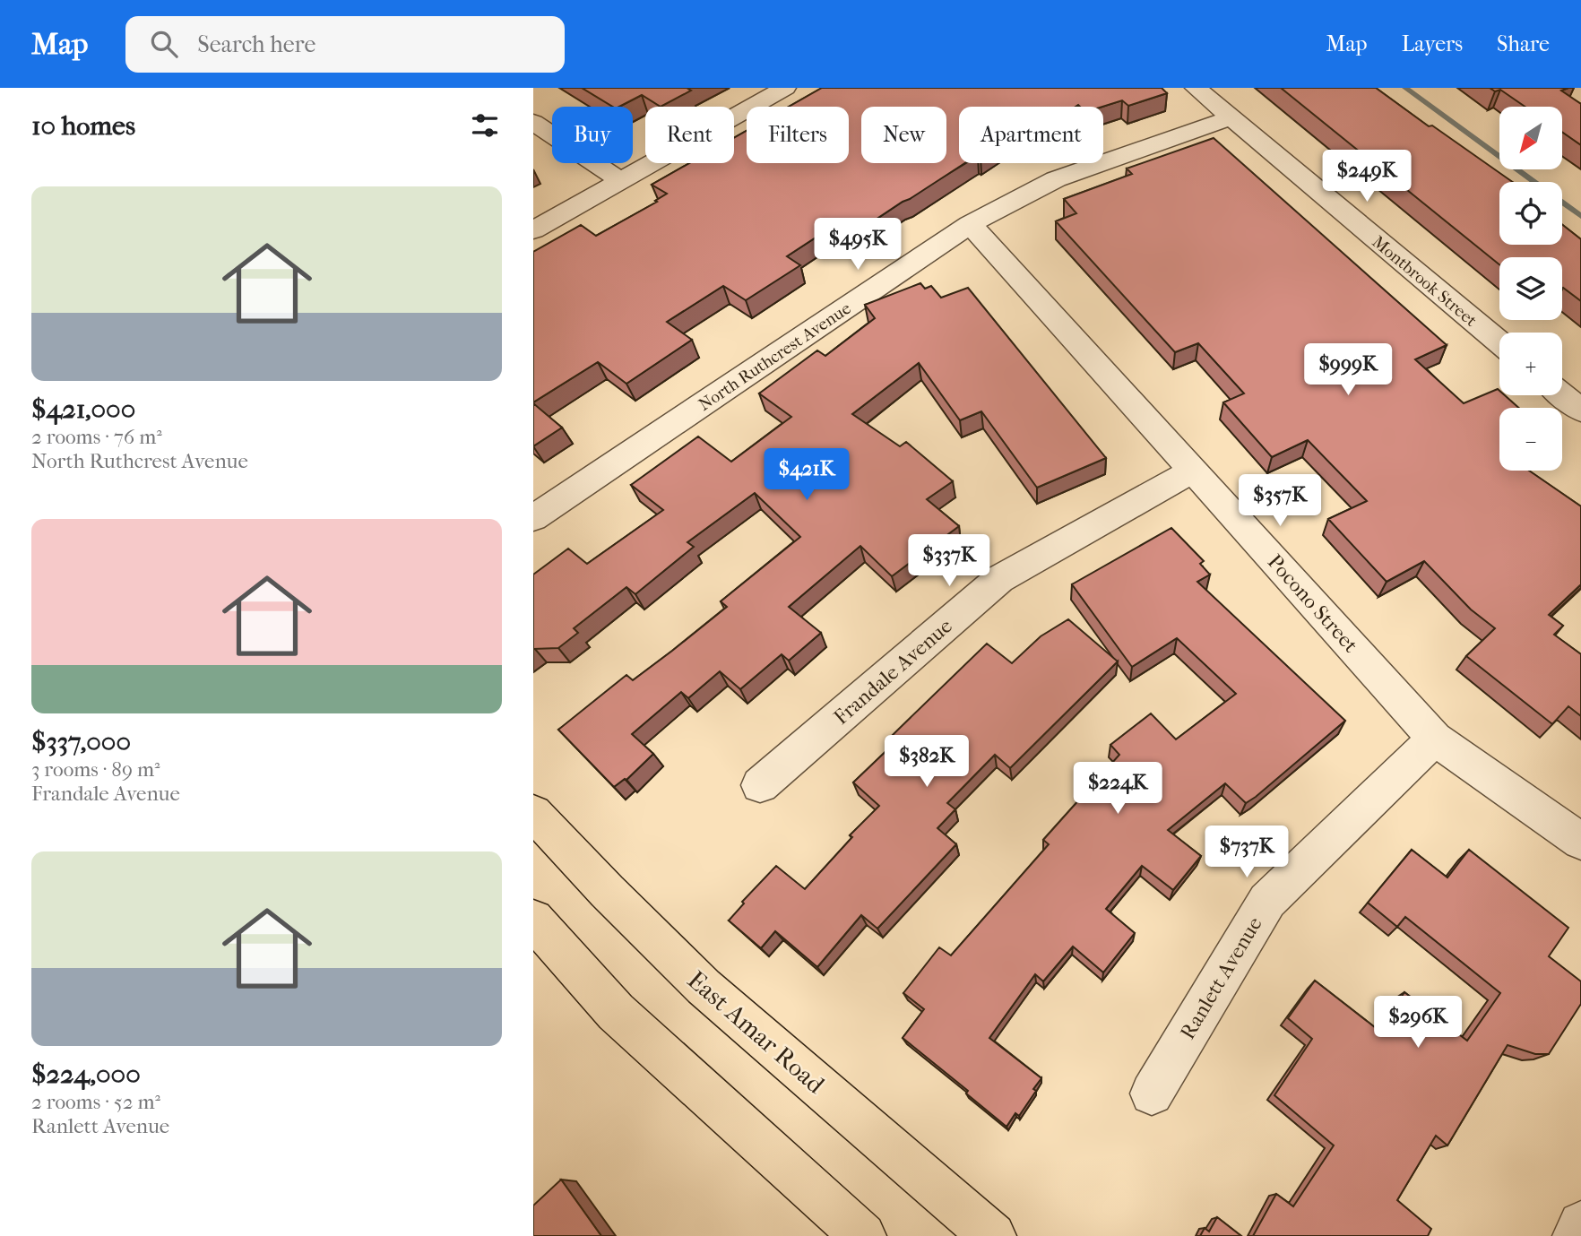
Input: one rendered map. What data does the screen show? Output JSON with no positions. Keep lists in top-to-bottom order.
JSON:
{
  "streets": {
    "main road": ["East Amar Road"],
    "street": [
      "Montbrook Street",
      "North Ruthcrest Avenue",
      "Pocono Street",
      "Frandale Avenue",
      "Ranlett Avenue"
    ]
  },
  "crossings": [
    ["Montbrook Street", "North Ruthcrest Avenue"],
    ["North Ruthcrest Avenue", "Pocono Street"],
    ["Pocono Street", "Frandale Avenue"],
    ["Pocono Street", "Ranlett Avenue"]
  ],
  "north": "bottom left",
  "page": {
    "header": "Map",
    "search": "Search here",
    "nav": ["Map", "Layers", "Share"],
    "heading": "10 homes",
    "map_buttons": ["+", "−"],
    "chip": [
      "Buy",
      "Rent",
      "Filters",
      "New",
      "Apartment"
    ],
    "price": [
      "$249K",
      "$495K",
      "$999K",
      "$421K",
      "$357K",
      "$337K",
      "$382K",
      "$224K",
      "$737K",
      "$296K"
    ],
    "list": [
      {
        "name": "$421,000",
        "note": "2 rooms · 76 m² · North Ruthcrest Avenue"
      },
      {
        "name": "$337,000",
        "note": "3 rooms · 89 m² · Frandale Avenue"
      },
      {
        "name": "$224,000",
        "note": "2 rooms · 52 m² · Ranlett Avenue"
      }
    ]
  }
}
